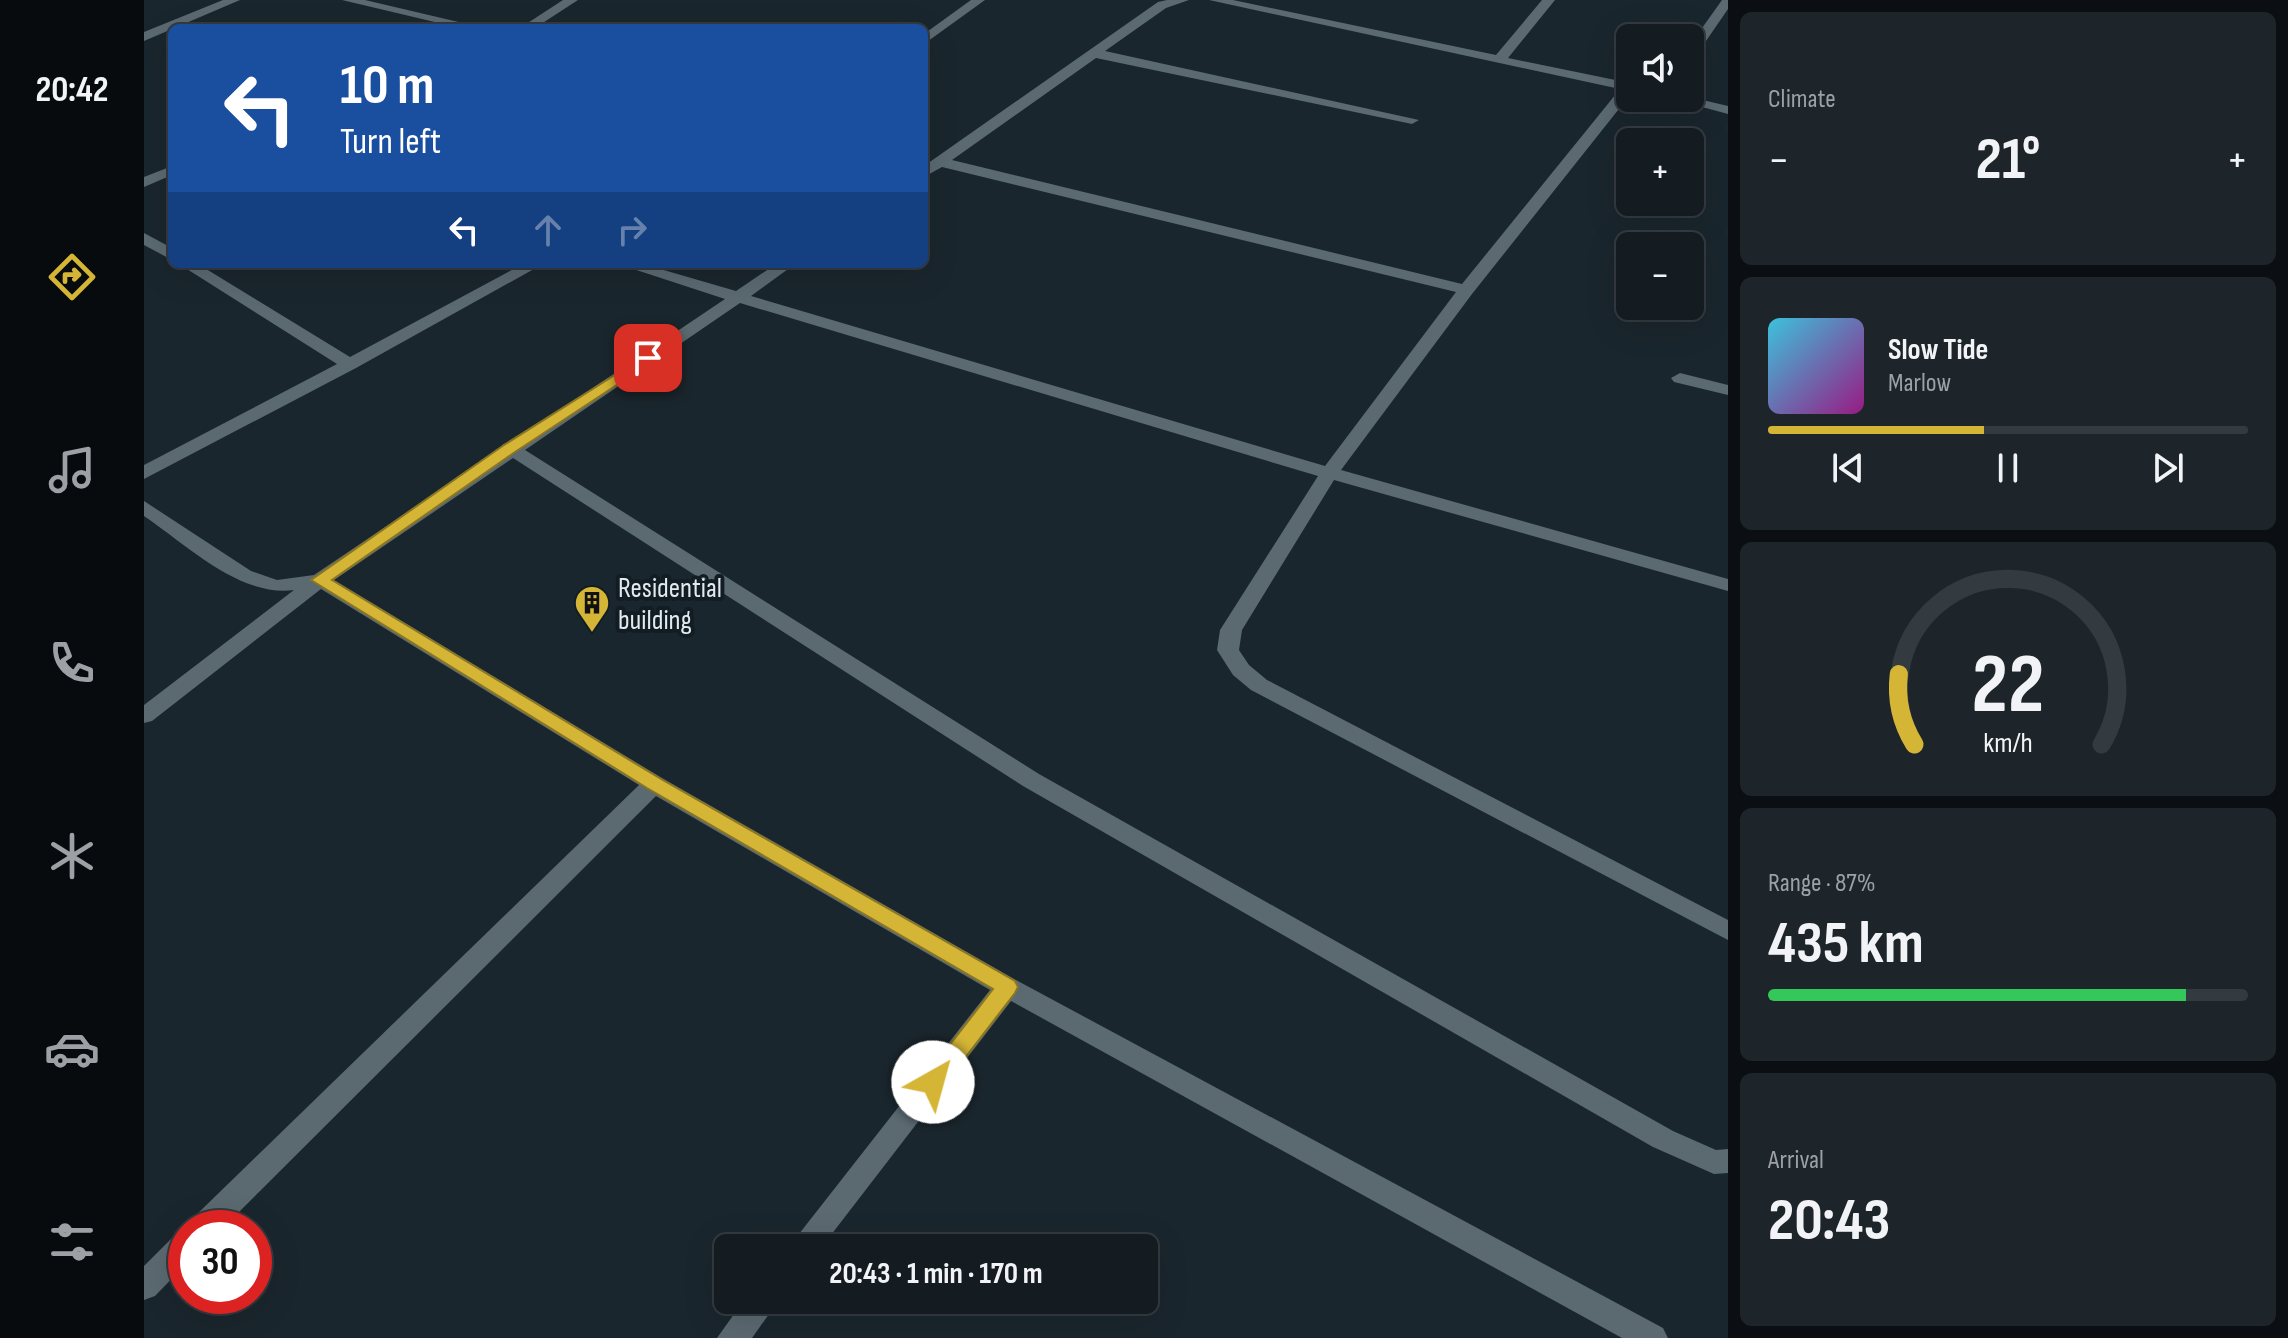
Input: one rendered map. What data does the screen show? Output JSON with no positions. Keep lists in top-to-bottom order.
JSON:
{
  "places": {
    "building": ["Residential building"]
  },
  "page": {
    "tabs": "20:42",
    "tile": [
      "Climate",
      ["Range · 87%", "435 km"],
      ["Arrival", "20:43"]
    ],
    "map_buttons": ["+", "−"],
    "turn": ["10 m", "Turn left"],
    "heat": ["−", "21°", "+"],
    "song": ["Slow Tide", "Marlow"],
    "limit": "30",
    "trip": "20:43 · 1 min · 170 m",
    "gauge": ["22", "km/h"]
  }
}
